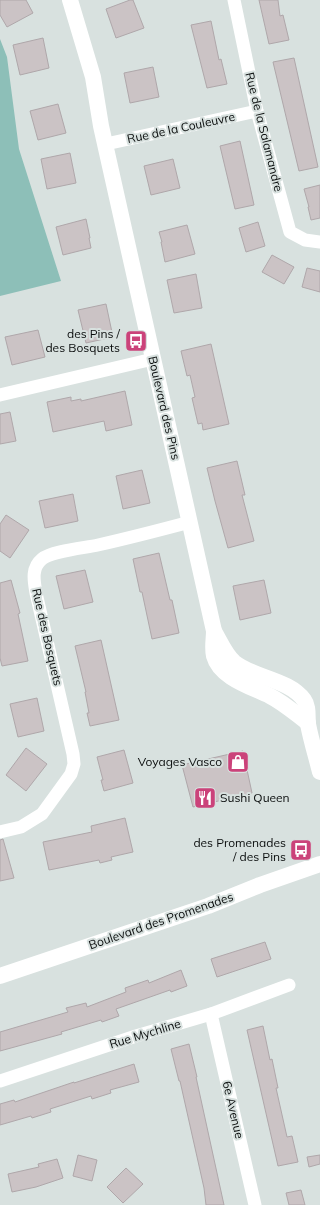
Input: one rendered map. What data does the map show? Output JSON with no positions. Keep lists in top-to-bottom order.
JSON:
{
  "streets": {
    "street": [
      "Rue de la Couleuvre",
      "Rue de la Salamandre",
      "Boulevard des Pins",
      "Rue des Bosquets",
      "Boulevard des Promenades",
      "Rue Mychline",
      "6e Avenue"
    ]
  },
  "crossings": [
    ["Rue de la Couleuvre", "Rue de la Salamandre"],
    ["Rue de la Couleuvre", "Boulevard des Pins"],
    ["Boulevard des Pins", "Rue des Bosquets"],
    ["Rue Mychline", "6e Avenue"]
  ],
  "places": {
    "bus stop": ["des Pins / des Bosquets", "des Promenades / des Pins"],
    "shop": ["Voyages Vasco"],
    "restaurant": ["Sushi Queen"]
  }
}
